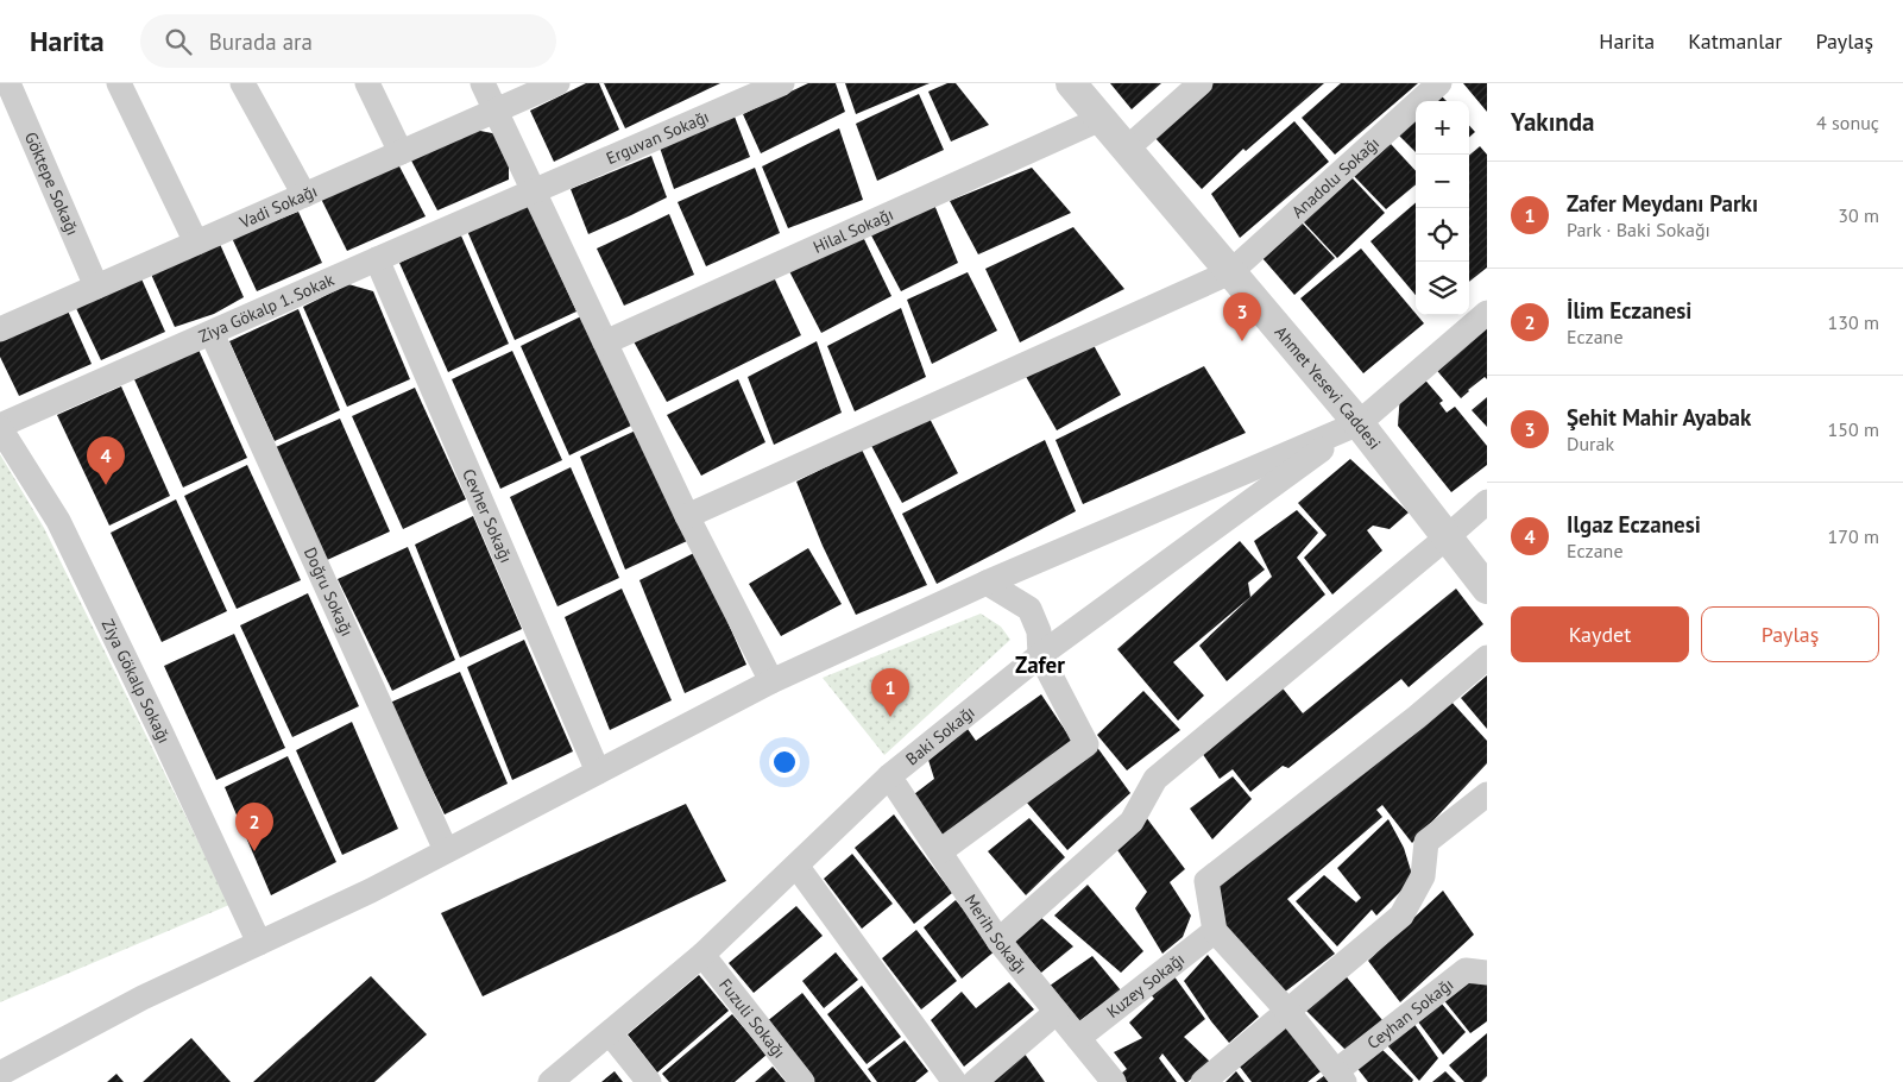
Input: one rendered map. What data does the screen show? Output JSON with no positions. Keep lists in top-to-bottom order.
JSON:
{
  "streets": {
    "street": [
      "Erguvan Sokağı",
      "Anadolu Sokağı",
      "Göktepe Sokağı",
      "Vadi Sokağı",
      "Hilal Sokağı",
      "Ziya Gökalp 1. Sokak",
      "Ahmet Yesevi Caddesi",
      "Cevher Sokağı",
      "Doğru Sokağı",
      "Ziya Gökalp Sokağı",
      "Baki Sokağı",
      "Merih Sokağı",
      "Kuzey Sokağı",
      "Ceyhan Sokağı",
      "Fuzuli Sokağı"
    ]
  },
  "crossings": [
    ["Erguvan Sokağı", "Ziya Gökalp 1. Sokak"],
    ["Anadolu Sokağı", "Ahmet Yesevi Caddesi"],
    ["Göktepe Sokağı", "Vadi Sokağı"],
    ["Hilal Sokağı", "Ahmet Yesevi Caddesi"],
    ["Ziya Gökalp 1. Sokak", "Cevher Sokağı"],
    ["Ziya Gökalp 1. Sokak", "Doğru Sokağı"],
    ["Ziya Gökalp 1. Sokak", "Ziya Gökalp Sokağı"],
    ["Ahmet Yesevi Caddesi", "Baki Sokağı"],
    ["Baki Sokağı", "Merih Sokağı"],
    ["Baki Sokağı", "Fuzuli Sokağı"],
    ["Merih Sokağı", "Kuzey Sokağı"]
  ],
  "districts": ["Zafer"],
  "page": {
    "header": "Harita",
    "search": "Burada ara",
    "nav": ["Harita", "Katmanlar", "Paylaş"],
    "heading": ["Yakında", "4 sonuç"],
    "map_buttons": ["+", "−"],
    "list": [
      {
        "mark": "1",
        "name": "Zafer Meydanı Parkı",
        "note": "Park · Baki Sokağı",
        "value": "30 m"
      },
      {
        "mark": "2",
        "name": "İlim Eczanesi",
        "note": "Eczane",
        "value": "130 m"
      },
      {
        "mark": "3",
        "name": "Şehit Mahir Ayabak",
        "note": "Durak",
        "value": "150 m"
      },
      {
        "mark": "4",
        "name": "Ilgaz Eczanesi",
        "note": "Eczane",
        "value": "170 m"
      }
    ],
    "pins": [
      "3",
      "4",
      "1",
      "2"
    ],
    "buttons": ["Kaydet", "Paylaş"]
  }
}
